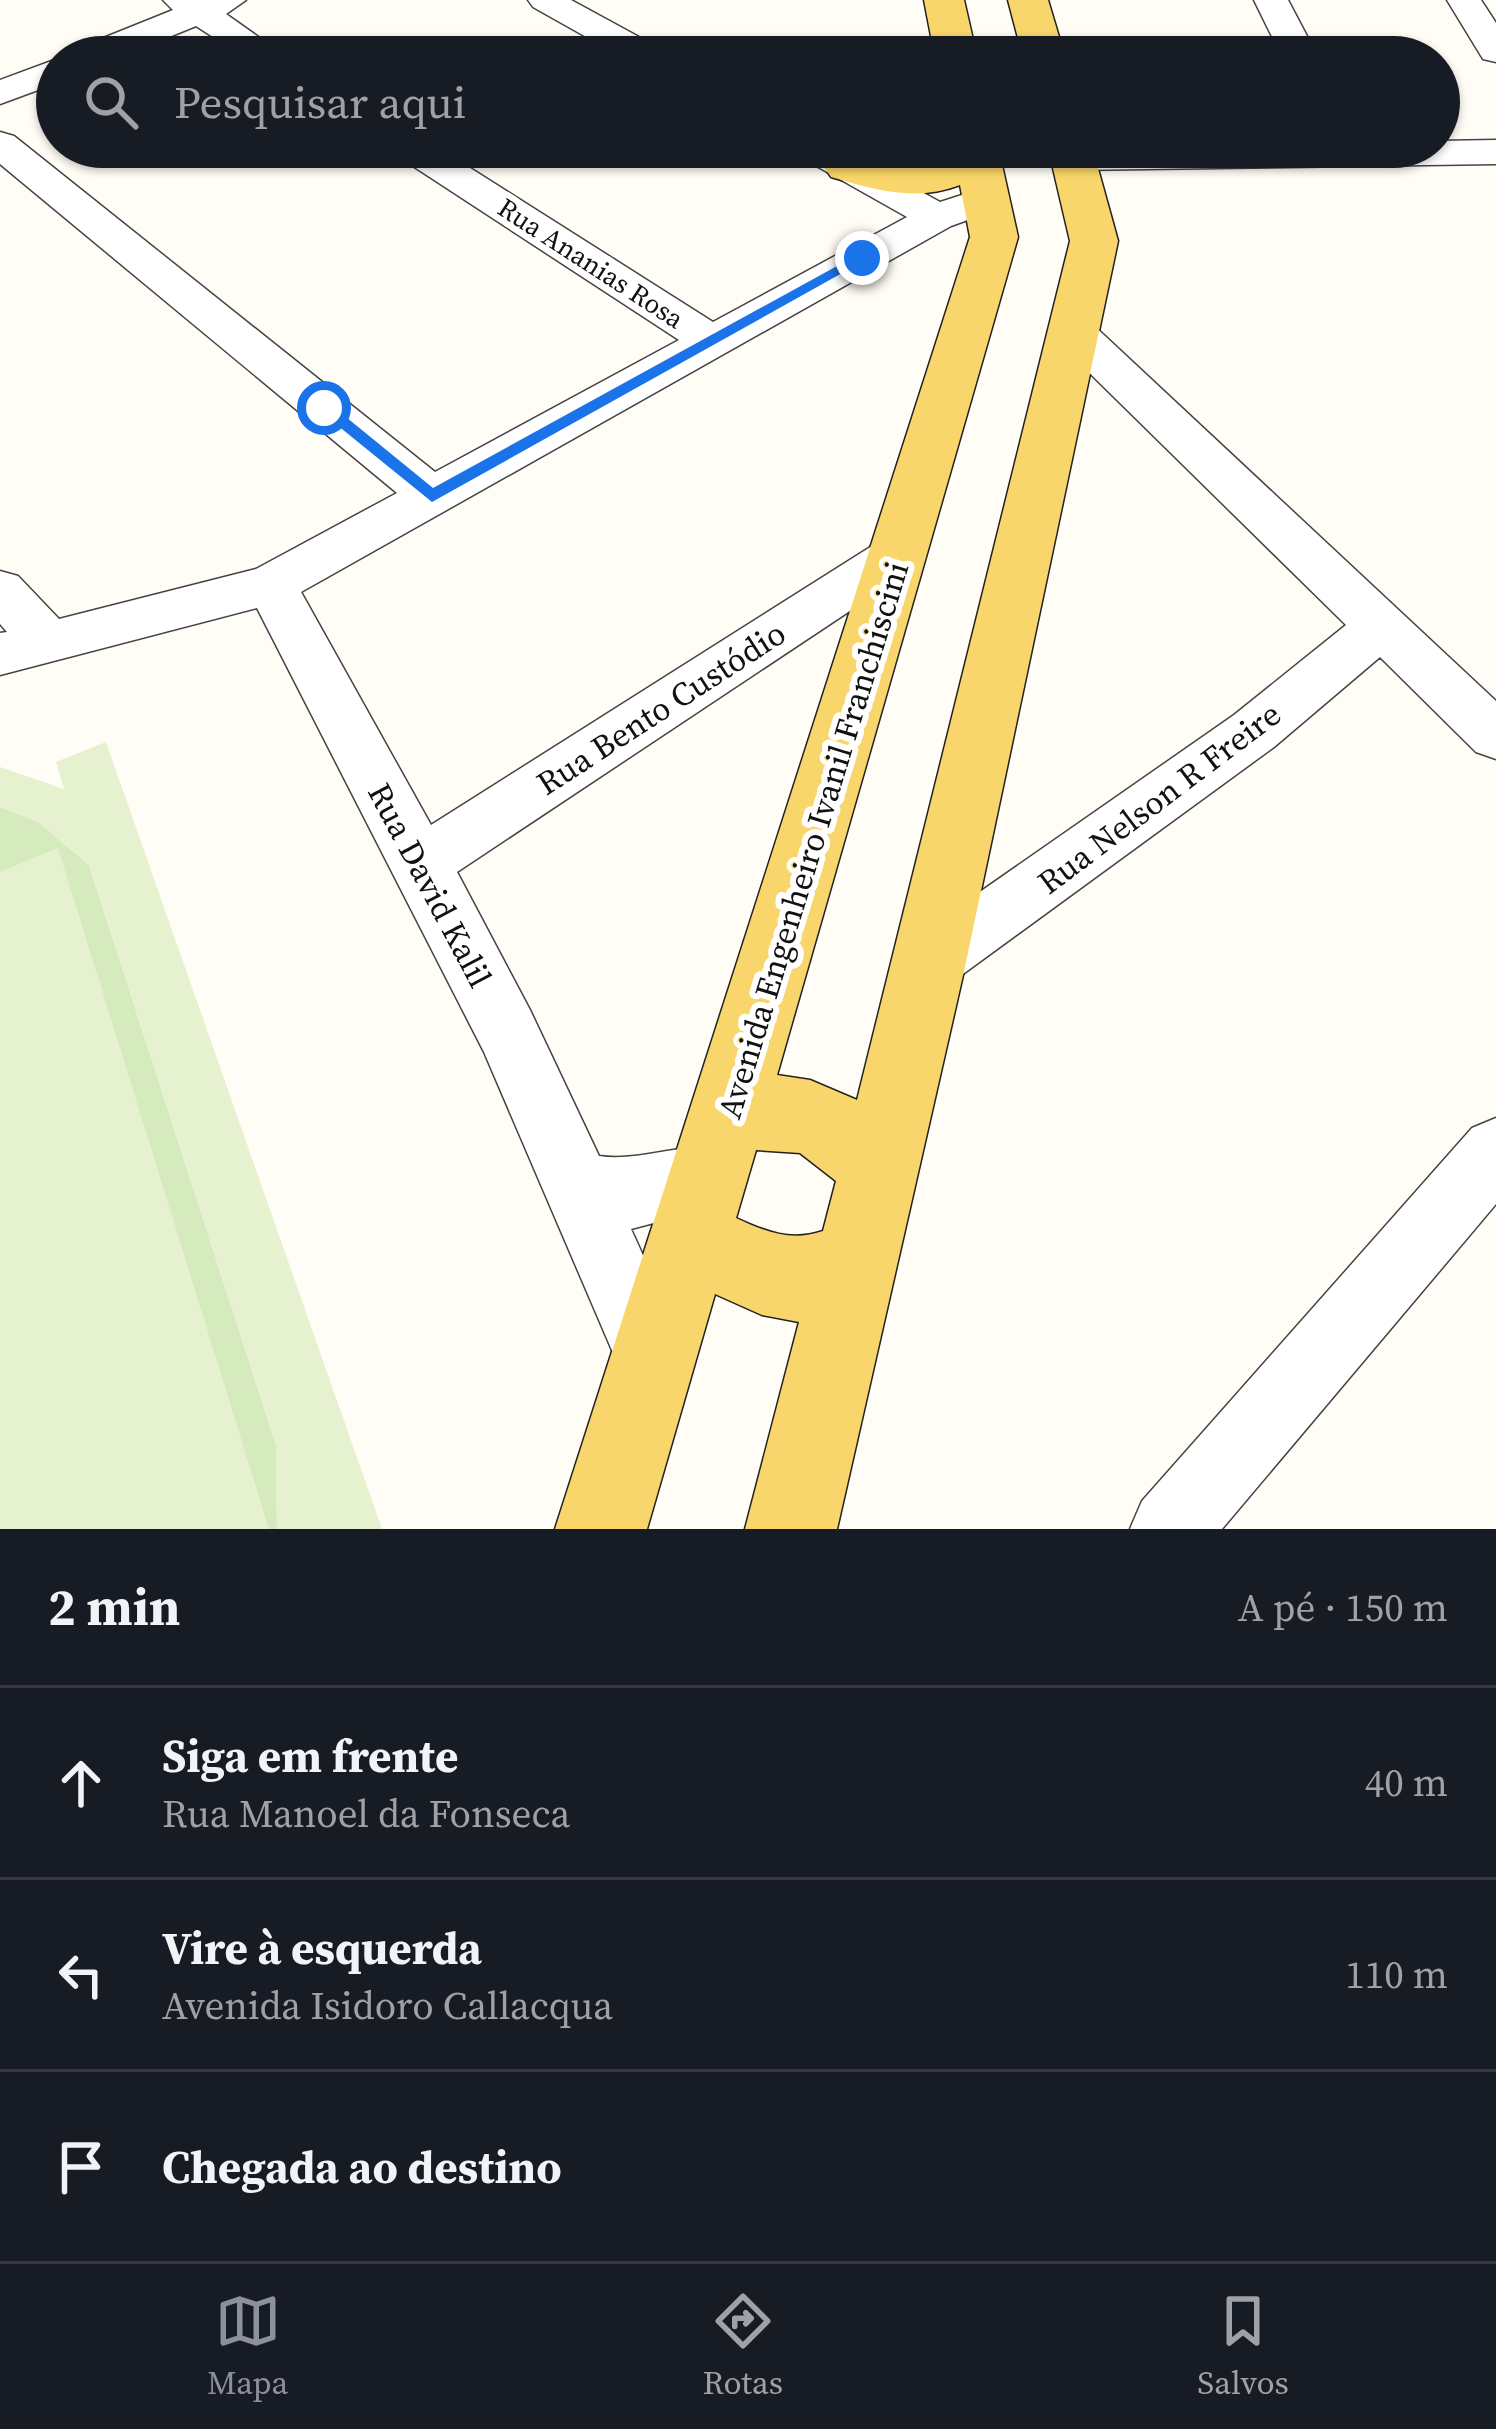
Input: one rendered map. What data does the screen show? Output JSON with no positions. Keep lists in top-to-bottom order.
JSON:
{
  "streets": {
    "main road": ["Avenida Engenheiro Ivanil Franchiscini"],
    "street": [
      "Rua Ananias Rosa",
      "Rua Bento Custódio",
      "Rua Nelson R Freire",
      "Rua David Kalil"
    ]
  },
  "crossings": [
    ["Rua Bento Custódio", "Avenida Engenheiro Ivanil Franchiscini"],
    ["Rua Bento Custódio", "Rua David Kalil"],
    ["Avenida Engenheiro Ivanil Franchiscini", "Rua David Kalil"]
  ],
  "page": {
    "search": "Pesquisar aqui",
    "heading": ["2 min", "A pé · 150 m"],
    "list": [
      ["Siga em frente", "Rua Manoel da Fonseca", "40 m"],
      ["Vire à esquerda", "Avenida Isidoro Callacqua", "110 m"],
      "Chegada ao destino"
    ],
    "nav": ["Mapa", "Rotas", "Salvos"]
  }
}
